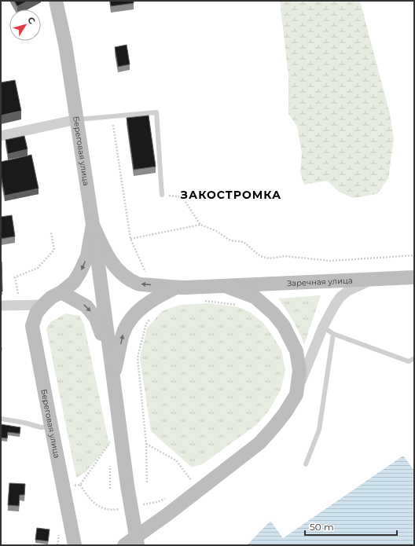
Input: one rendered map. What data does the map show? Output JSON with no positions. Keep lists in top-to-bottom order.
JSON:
{
  "streets": {
    "street": ["Береговая улица", "Заречная улица"]
  },
  "crossings": [
    ["Береговая улица", "Заречная улица"]
  ],
  "districts": ["ЗАКОСТРОМКА"],
  "scale_bar": "50 m",
  "north": "top right"
}
